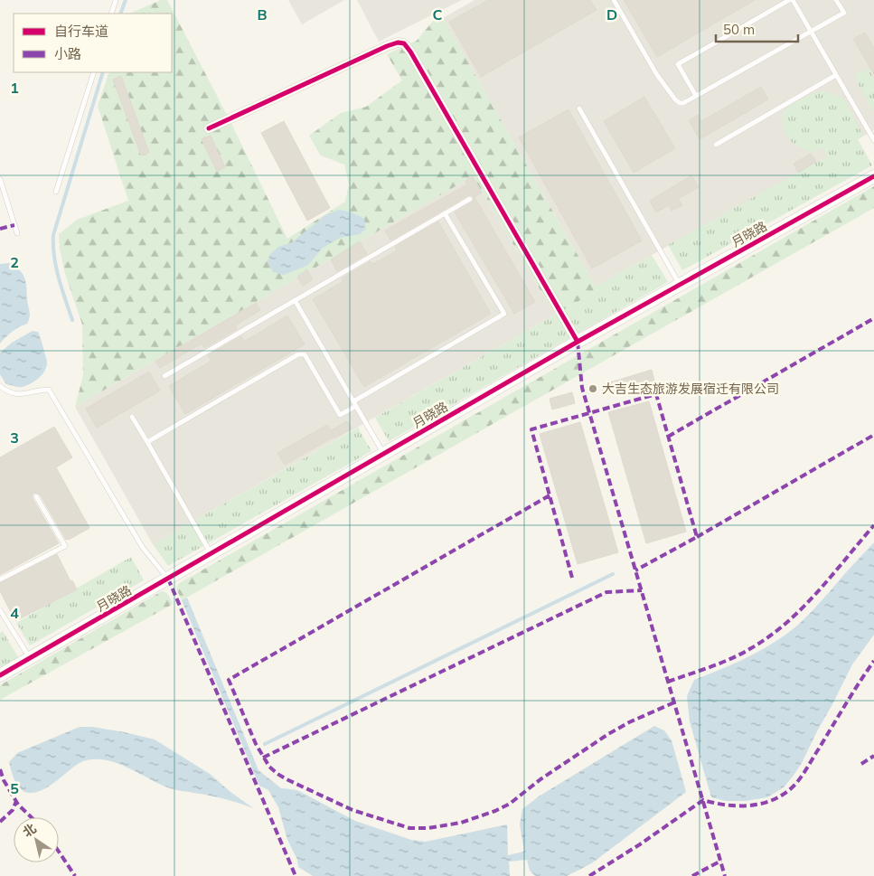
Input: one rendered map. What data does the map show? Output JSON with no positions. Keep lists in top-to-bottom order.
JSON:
{
  "streets": {
    "street": ["月晓路"]
  },
  "places": ["大吉生态旅游发展宿迁有限公司"],
  "legend": ["自行车道", "小路"],
  "scale_bar": "50 m",
  "north": "top left",
  "grid": {
    "columns": ["B", "C", "D"],
    "rows": [
      "1",
      "2",
      "3",
      "4",
      "5"
    ]
  }
}
